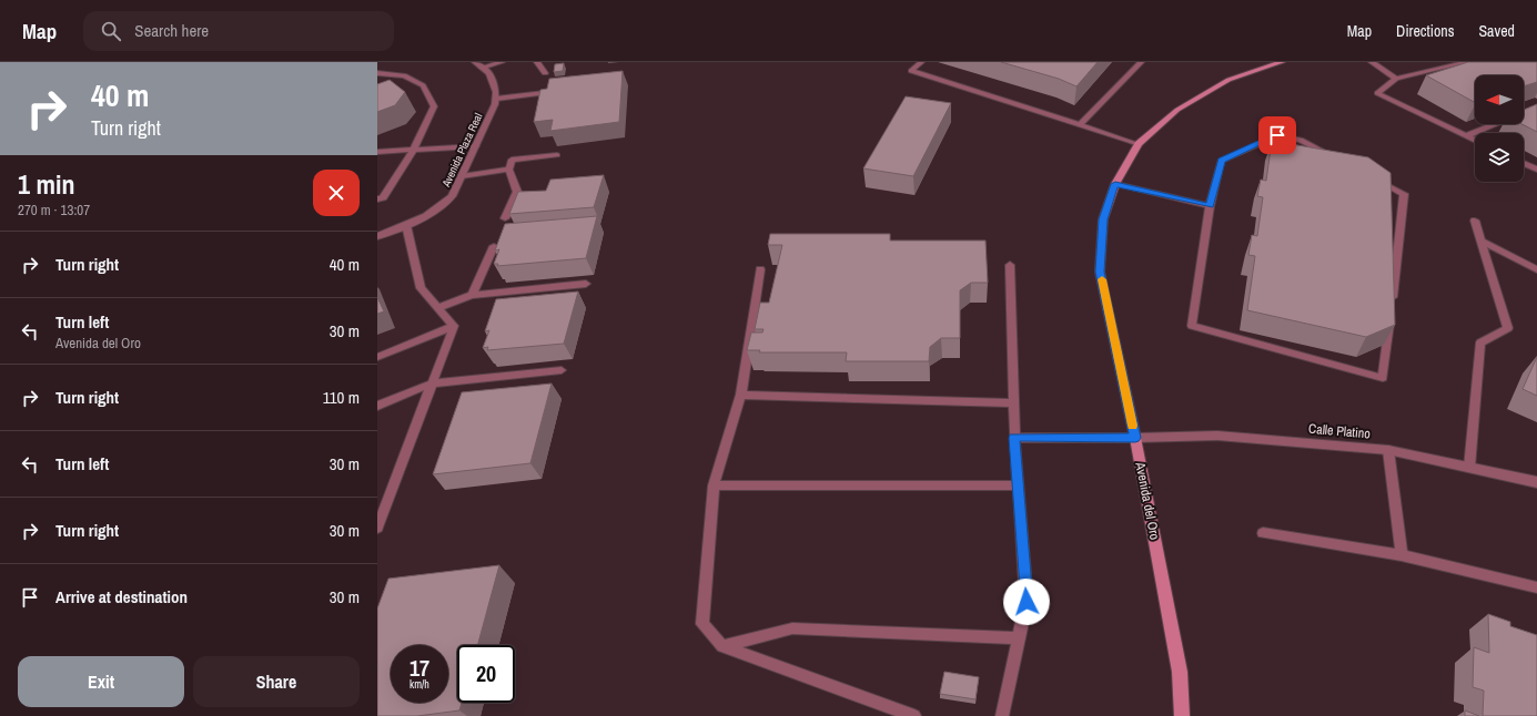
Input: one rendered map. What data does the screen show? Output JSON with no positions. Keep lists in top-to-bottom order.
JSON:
{
  "streets": {
    "street": ["Avenida Plaza Real", "Calle Platino", "Avenida del Oro"]
  },
  "crossings": [
    ["Calle Platino", "Avenida del Oro"]
  ],
  "north": "left",
  "page": {
    "header": "Map",
    "search": "Search here",
    "nav": ["Map", "Directions", "Saved"],
    "turn": ["40 m", "Turn right"],
    "heading": ["1 min", "270 m · 13:07"],
    "list": [
      {
        "name": "Turn right",
        "value": "40 m"
      },
      {
        "name": "Turn left",
        "note": "Avenida del Oro",
        "value": "30 m"
      },
      {
        "name": "Turn right",
        "value": "110 m"
      },
      {
        "name": "Turn left",
        "value": "30 m"
      },
      {
        "name": "Turn right",
        "value": "30 m"
      },
      {
        "name": "Arrive at destination",
        "value": "30 m"
      }
    ],
    "speed": "17 km/h",
    "limit": "20",
    "buttons": ["Exit", "Share"]
  }
}
